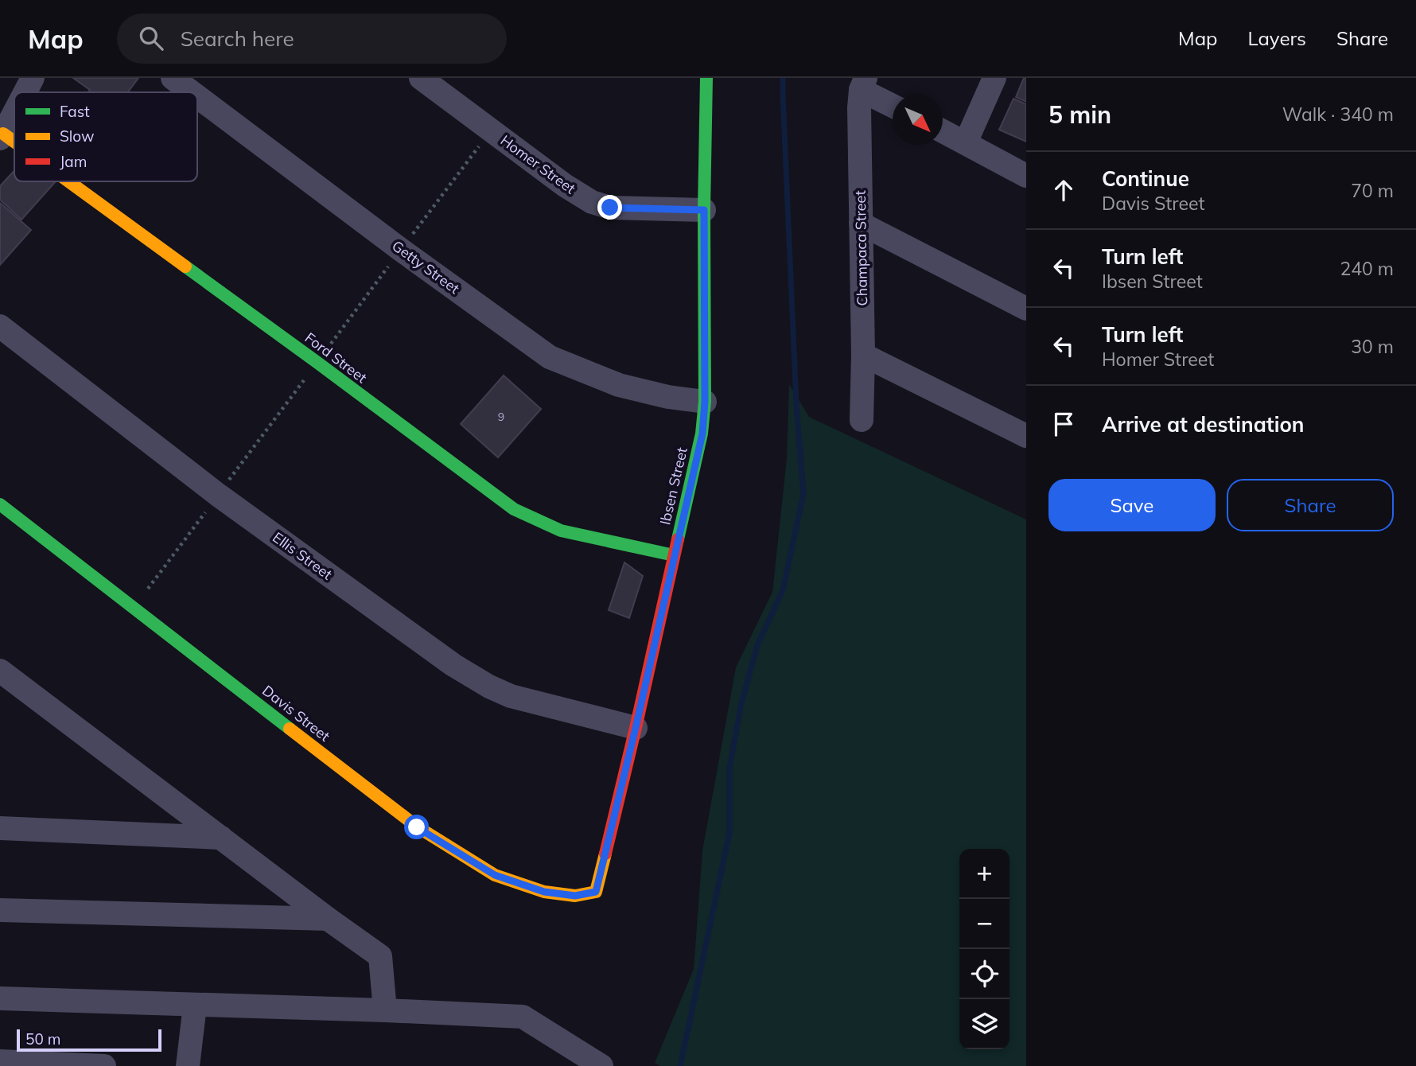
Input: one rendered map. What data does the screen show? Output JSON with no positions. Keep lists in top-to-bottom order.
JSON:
{
  "streets": {
    "street": [
      "Homer Street",
      "Champaca Street",
      "Getty Street",
      "Ford Street",
      "Ibsen Street",
      "Ellis Street",
      "Davis Street"
    ]
  },
  "crossings": [
    ["Homer Street", "Ibsen Street"],
    ["Getty Street", "Ibsen Street"],
    ["Ford Street", "Ibsen Street"],
    ["Ibsen Street", "Ellis Street"],
    ["Ibsen Street", "Davis Street"]
  ],
  "house_numbers": ["9"],
  "legend": ["Fast", "Slow", "Jam"],
  "scale_bar": "50 m",
  "north": "bottom right",
  "page": {
    "header": "Map",
    "search": "Search here",
    "nav": ["Map", "Layers", "Share"],
    "heading": ["5 min", "Walk · 340 m"],
    "list": [
      ["Continue", "Davis Street", "70 m"],
      ["Turn left", "Ibsen Street", "240 m"],
      ["Turn left", "Homer Street", "30 m"],
      "Arrive at destination"
    ],
    "buttons": ["Save", "Share"],
    "map_buttons": ["+", "−"],
    "scale": "50 m"
  }
}
